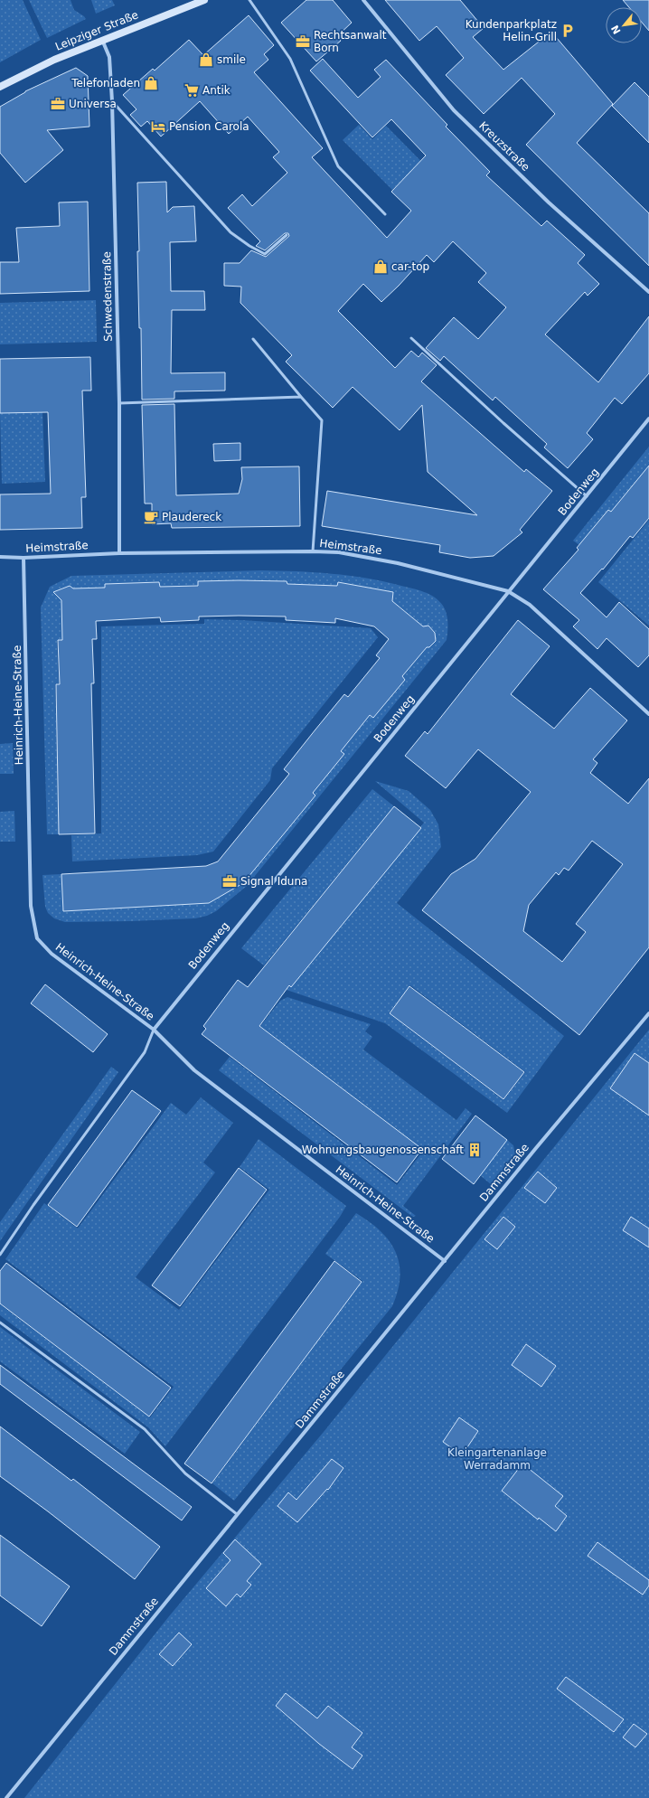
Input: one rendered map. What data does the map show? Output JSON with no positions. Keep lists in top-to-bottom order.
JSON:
{
  "streets": {
    "main road": ["Leipziger Straße"],
    "street": [
      "Kreuzstraße",
      "Schwedenstraße",
      "Bodenweg",
      "Heimstraße",
      "Heinrich-Heine-Straße",
      "Dammstraße"
    ]
  },
  "crossings": [
    ["Leipziger Straße", "Schwedenstraße"],
    ["Schwedenstraße", "Heimstraße"],
    ["Bodenweg", "Heimstraße"],
    ["Bodenweg", "Heinrich-Heine-Straße"],
    ["Heimstraße", "Heinrich-Heine-Straße"],
    ["Heinrich-Heine-Straße", "Dammstraße"]
  ],
  "parks": ["Kleingartenanlage Werradamm"],
  "places": {
    "parking": ["Kundenparkplatz Helin-Grill"],
    "office": ["Rechtsanwalt Born", "Universa", "Signal Iduna"],
    "shop": ["smile", "Telefonladen", "car-top"],
    "supermarket": ["Antik"],
    "hotel": ["Pension Carola"],
    "cafe": ["Plaudereck"],
    "building": ["Wohnungsbaugenossenschaft"]
  },
  "north": "bottom left"
}
